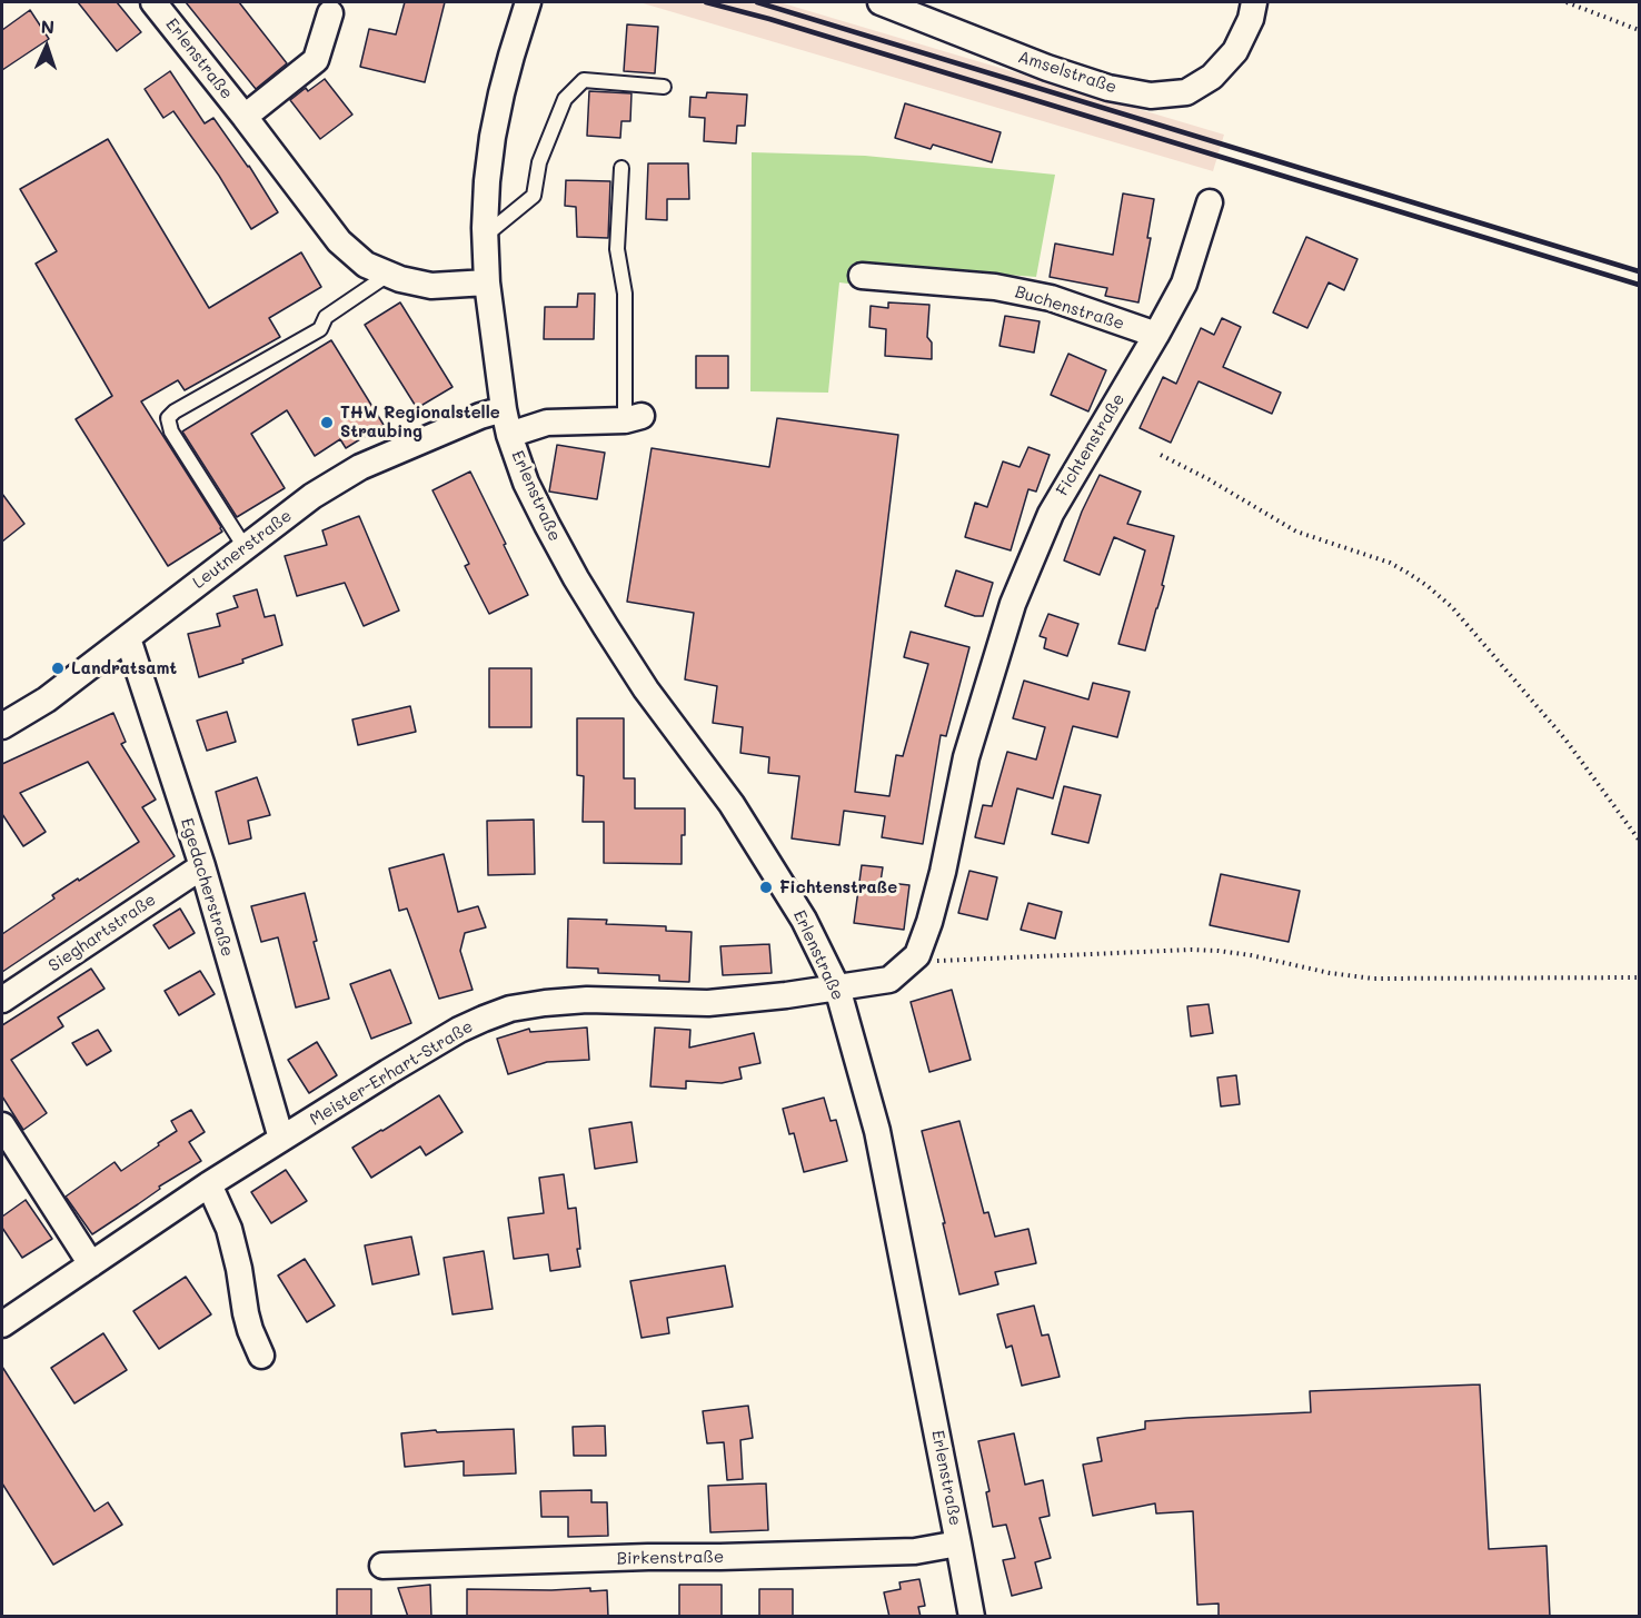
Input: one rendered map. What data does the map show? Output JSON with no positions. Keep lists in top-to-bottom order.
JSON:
{
  "streets": {
    "street": [
      "Erlenstraße",
      "Amselstraße",
      "Buchenstraße",
      "Fichtenstraße",
      "Leutnerstraße",
      "Egedacherstraße",
      "Sieghartstraße",
      "Meister-Erhart-Straße",
      "Birkenstraße"
    ]
  },
  "crossings": [
    ["Erlenstraße", "Fichtenstraße"],
    ["Erlenstraße", "Leutnerstraße"],
    ["Erlenstraße", "Meister-Erhart-Straße"],
    ["Erlenstraße", "Birkenstraße"],
    ["Buchenstraße", "Fichtenstraße"],
    ["Fichtenstraße", "Meister-Erhart-Straße"],
    ["Leutnerstraße", "Egedacherstraße"],
    ["Egedacherstraße", "Sieghartstraße"],
    ["Egedacherstraße", "Meister-Erhart-Straße"]
  ],
  "places": ["THW Regionalstelle Straubing", "Landratsamt", "Fichtenstraße"],
  "north": "top"
}
